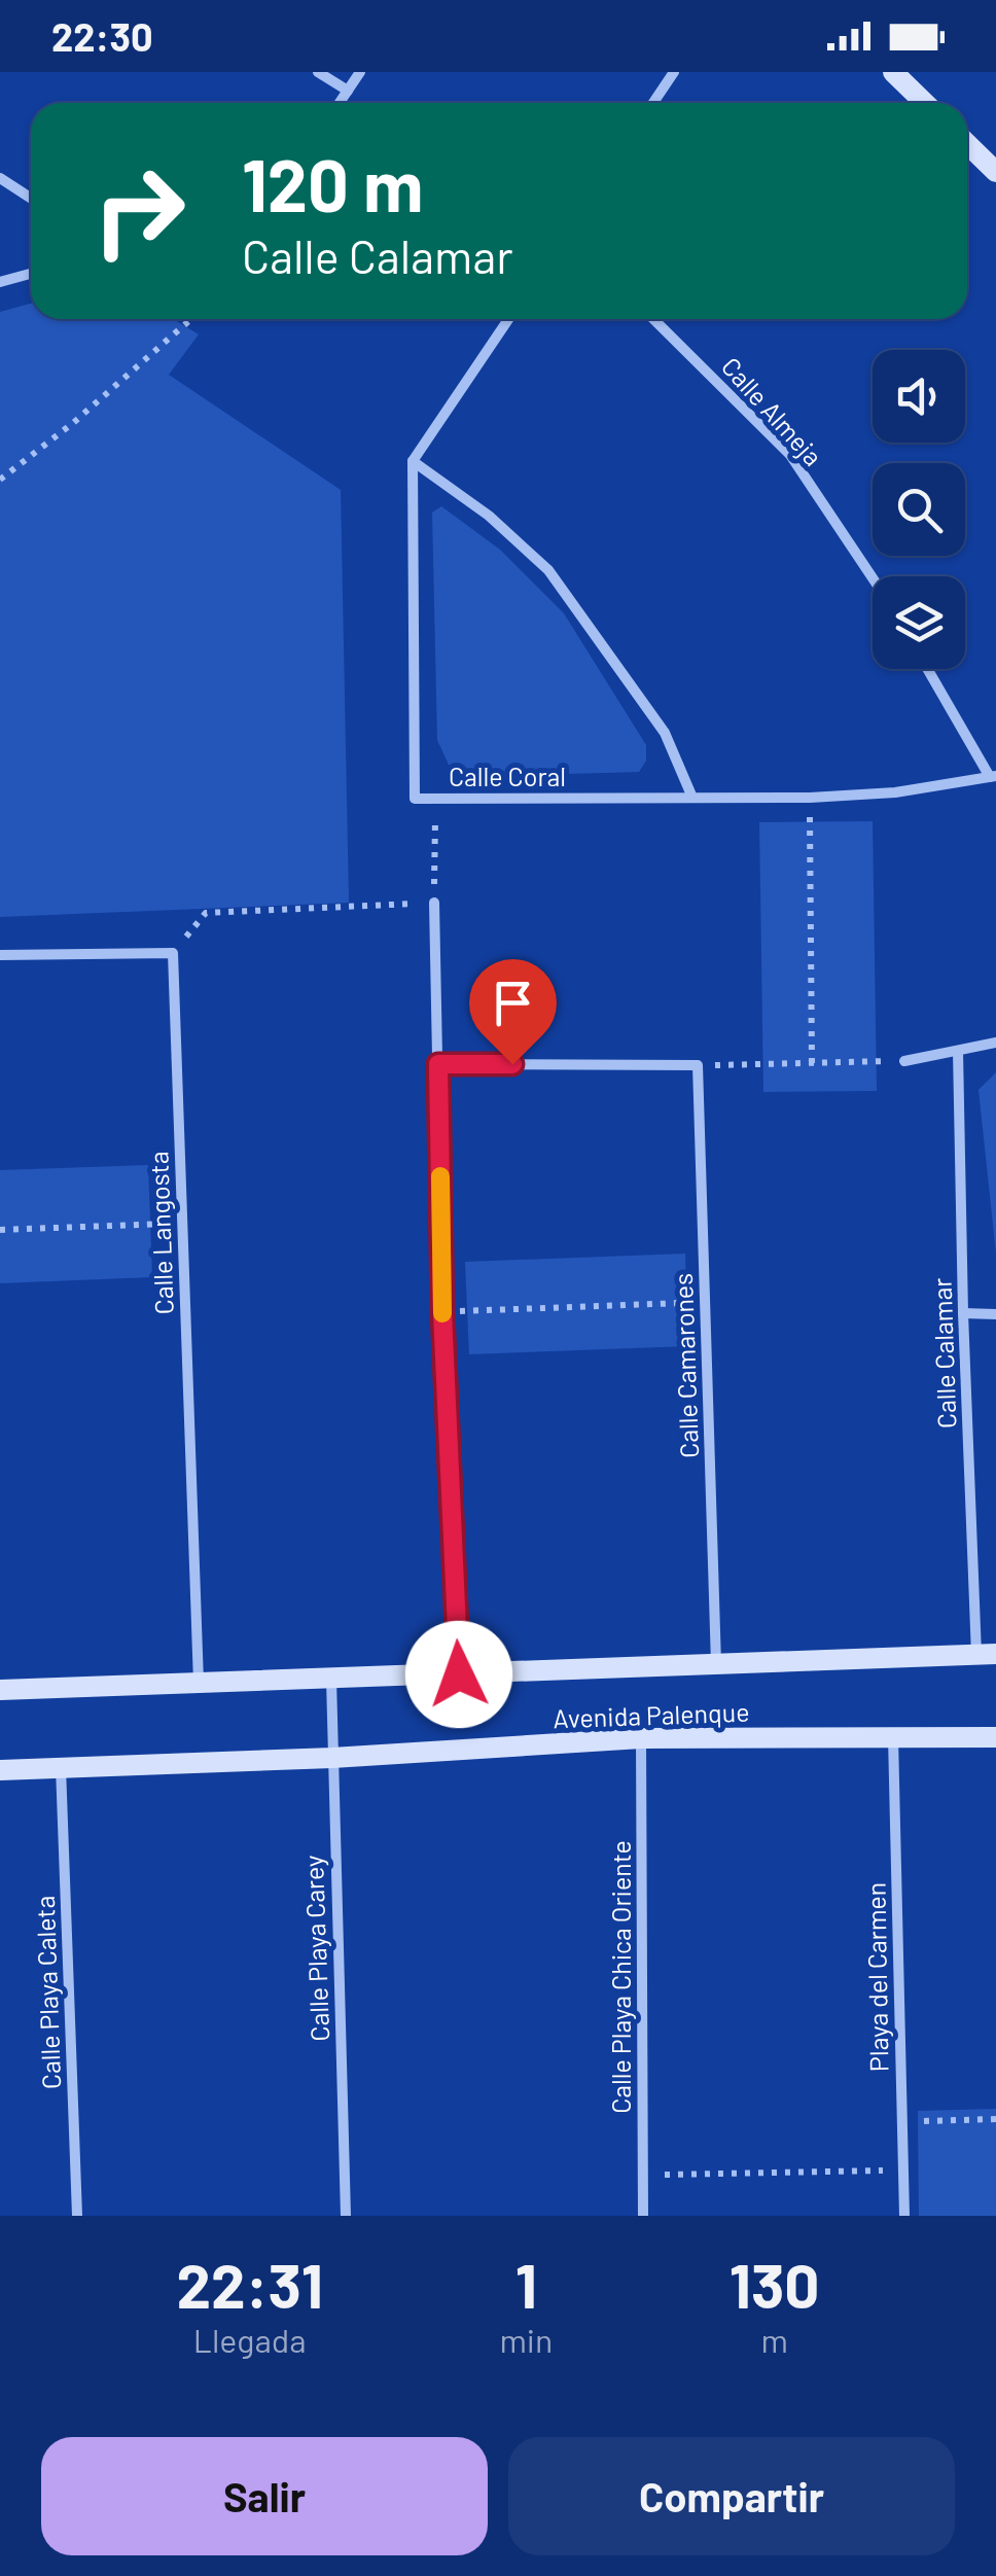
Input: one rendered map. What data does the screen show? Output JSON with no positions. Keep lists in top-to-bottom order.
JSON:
{
  "streets": {
    "street": [
      "Calle Almeja",
      "Calle Coral",
      "Calle Langosta",
      "Calle Calamar",
      "Calle Camarones",
      "Avenida Palenque",
      "Calle Playa Carey",
      "Calle Playa Chica Oriente",
      "Playa del Carmen",
      "Calle Playa Caleta"
    ]
  },
  "crossings": [
    ["Calle Langosta", "Avenida Palenque"],
    ["Calle Calamar", "Avenida Palenque"],
    ["Calle Camarones", "Avenida Palenque"],
    ["Avenida Palenque", "Calle Playa Carey"],
    ["Avenida Palenque", "Calle Playa Chica Oriente"],
    ["Avenida Palenque", "Playa del Carmen"],
    ["Avenida Palenque", "Calle Playa Caleta"]
  ],
  "page": {
    "status": "22:30",
    "turn": ["120 m", "Calle Calamar"],
    "eta": [
      "22:31",
      "Llegada",
      "1",
      "min",
      "130",
      "m"
    ],
    "buttons": ["Salir", "Compartir"]
  }
}
